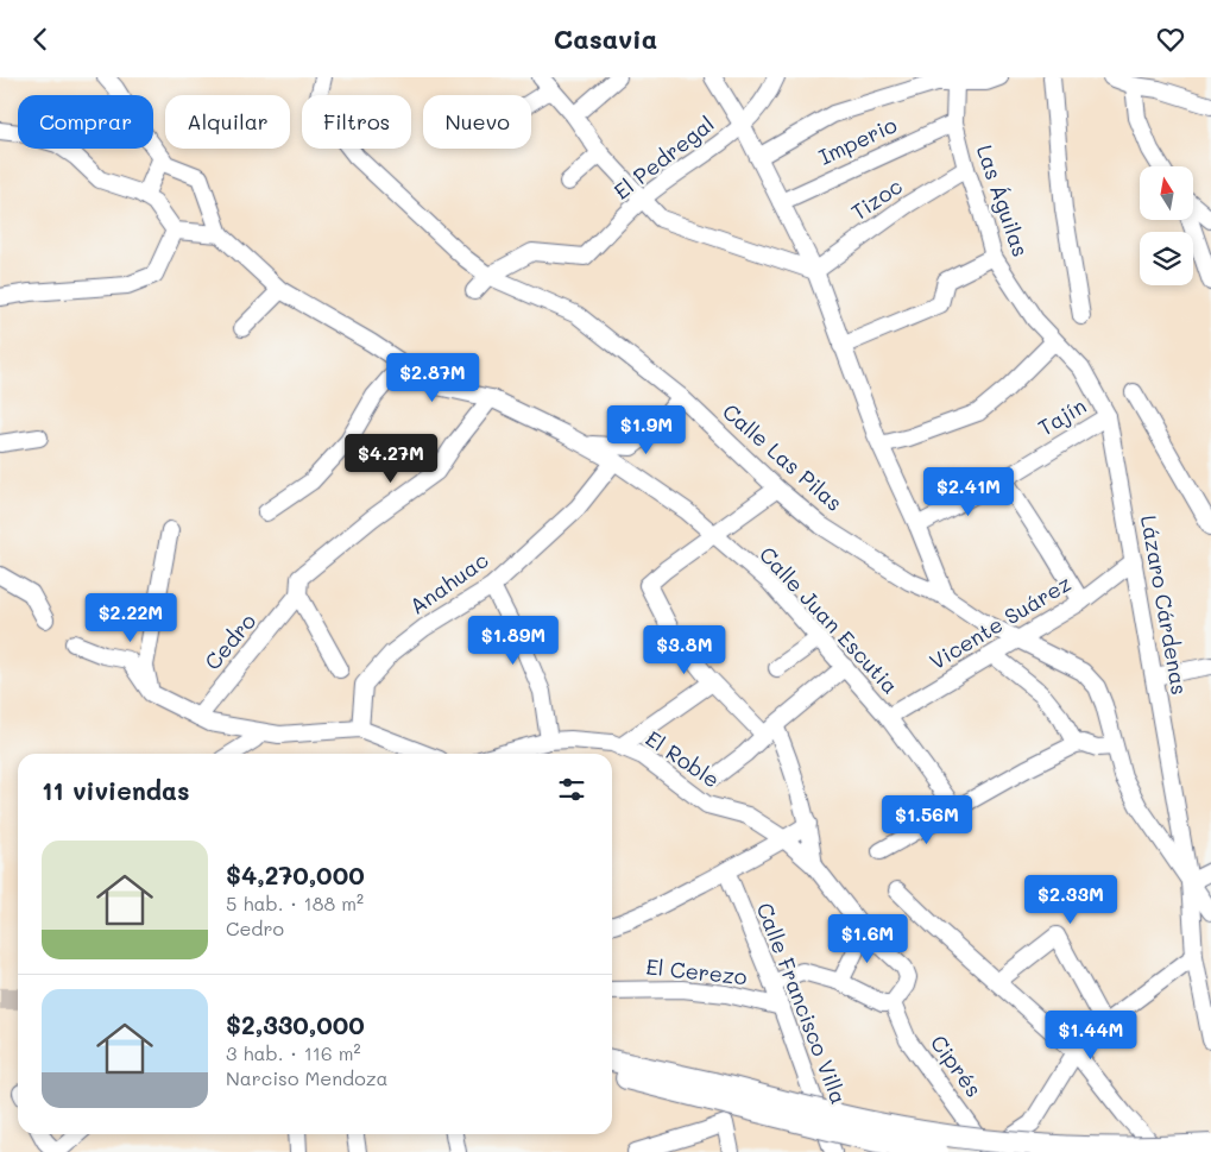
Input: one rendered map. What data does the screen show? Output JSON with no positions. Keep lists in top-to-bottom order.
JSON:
{
  "streets": {
    "street": [
      "Imperio",
      "El Pedregal",
      "Tizoc",
      "Las Águilas",
      "Tajín",
      "Calle Las Pilas",
      "Anahuac",
      "Lázaro Cárdenas",
      "Calle Juan Escutia",
      "Vicente Suárez",
      "Cedro",
      "El Roble",
      "El Cerezo",
      "Calle Francisco Villa",
      "Ciprés"
    ]
  },
  "crossings": [
    ["Imperio", "Las Águilas"],
    ["El Pedregal", "Calle Las Pilas"],
    ["Tizoc", "Las Águilas"],
    ["Las Águilas", "Lázaro Cárdenas"],
    ["Tajín", "Lázaro Cárdenas"],
    ["Calle Las Pilas", "Lázaro Cárdenas"],
    ["Calle Las Pilas", "Vicente Suárez"],
    ["Anahuac", "Calle Juan Escutia"],
    ["Lázaro Cárdenas", "Vicente Suárez"],
    ["Calle Juan Escutia", "Vicente Suárez"],
    ["El Roble", "Ciprés"],
    ["El Cerezo", "Calle Francisco Villa"]
  ],
  "north": "top",
  "page": {
    "header": "Casavia",
    "chip": [
      "Comprar",
      "Alquilar",
      "Filtros",
      "Nuevo"
    ],
    "price": [
      "$2.87M",
      "$1.9M",
      "$4.27M",
      "$2.41M",
      "$2.22M",
      "$1.89M",
      "$3.8M",
      "$1.56M",
      "$2.33M",
      "$1.6M",
      "$1.44M"
    ],
    "heading": "11 viviendas",
    "list": [
      {
        "name": "$4,270,000",
        "note": "5 hab. · 188 m² · Cedro"
      },
      {
        "name": "$2,330,000",
        "note": "3 hab. · 116 m² · Narciso Mendoza"
      }
    ]
  }
}
